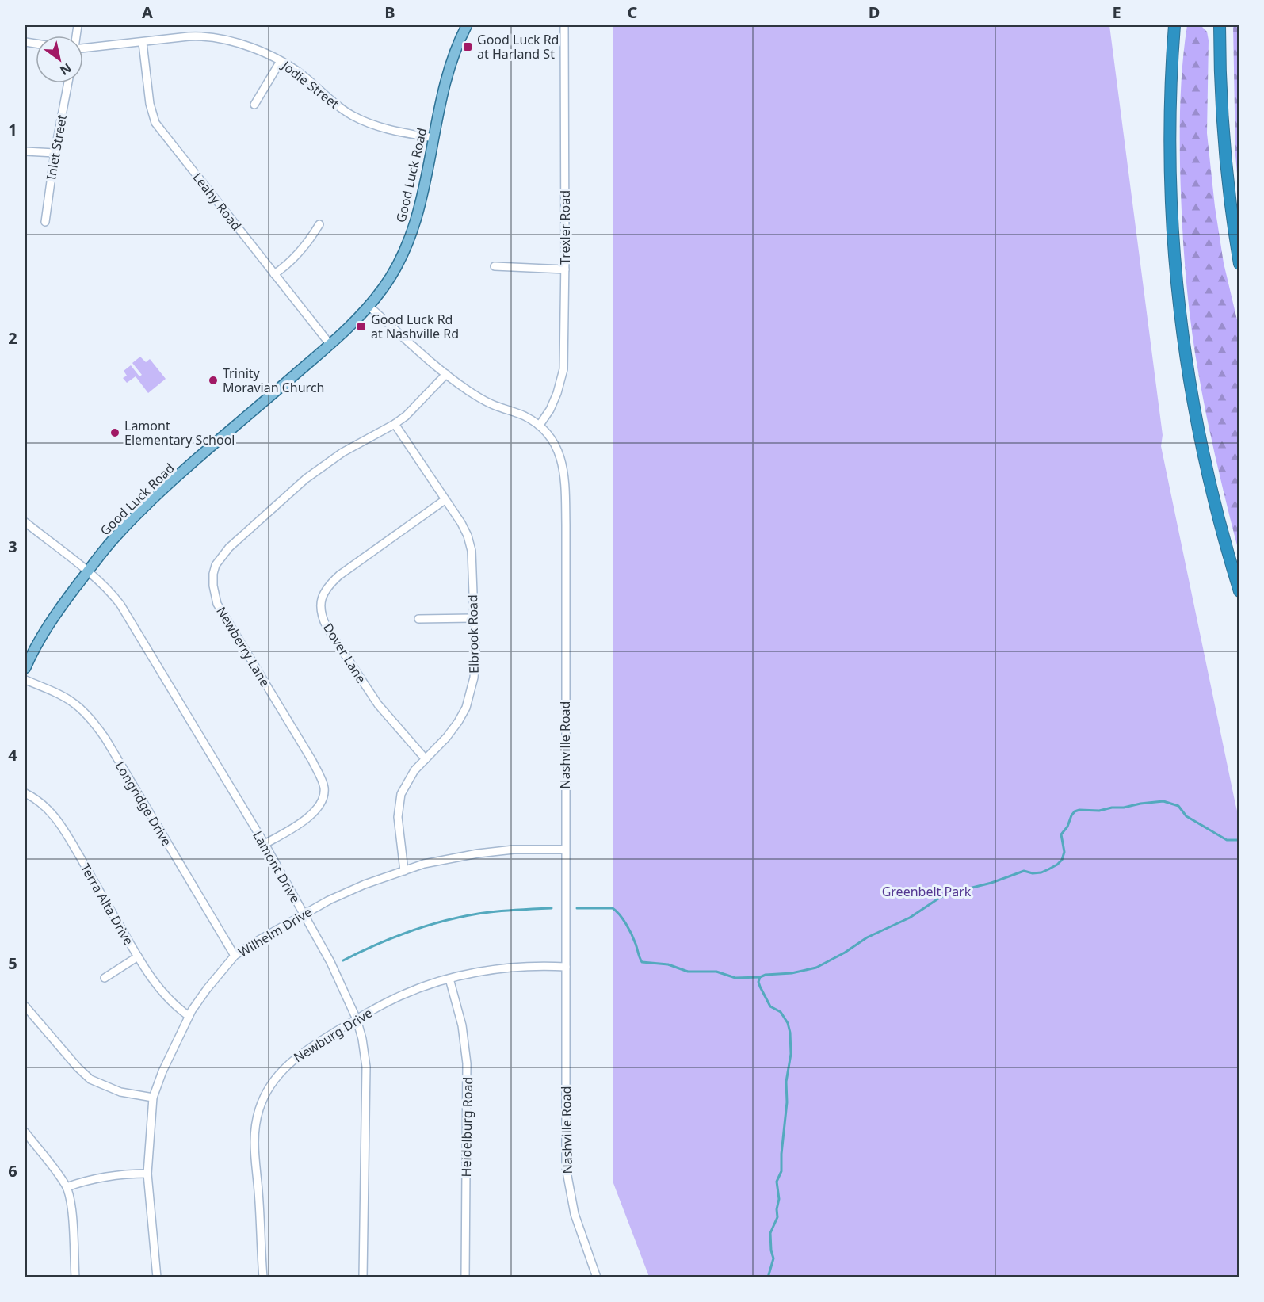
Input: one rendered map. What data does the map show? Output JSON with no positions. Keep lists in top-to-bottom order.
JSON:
{
  "streets": {
    "main road": ["Good Luck Road"],
    "street": [
      "Jodie Street",
      "Inlet Street",
      "Leahy Road",
      "Trexler Road",
      "Elbrook Road",
      "Newberry Lane",
      "Dover Lane",
      "Nashville Road",
      "Longridge Drive",
      "Lamont Drive",
      "Terra Alta Drive",
      "Wilhelm Drive",
      "Newburg Drive",
      "Heidelburg Road"
    ]
  },
  "crossings": [
    ["Jodie Street", "Good Luck Road"],
    ["Jodie Street", "Leahy Road"],
    ["Good Luck Road", "Leahy Road"],
    ["Good Luck Road", "Nashville Road"],
    ["Good Luck Road", "Lamont Drive"],
    ["Trexler Road", "Nashville Road"],
    ["Elbrook Road", "Newberry Lane"],
    ["Elbrook Road", "Dover Lane"],
    ["Elbrook Road", "Wilhelm Drive"],
    ["Newberry Lane", "Nashville Road"],
    ["Newberry Lane", "Lamont Drive"],
    ["Nashville Road", "Wilhelm Drive"],
    ["Nashville Road", "Newburg Drive"],
    ["Longridge Drive", "Wilhelm Drive"],
    ["Lamont Drive", "Wilhelm Drive"],
    ["Lamont Drive", "Newburg Drive"],
    ["Terra Alta Drive", "Wilhelm Drive"],
    ["Newburg Drive", "Heidelburg Road"]
  ],
  "parks": ["Greenbelt Park"],
  "places": {
    "transit": ["Good Luck Rd at Harland St", "Good Luck Rd at Nashville Rd"],
    "other": ["Trinity Moravian Church", "Lamont Elementary School"]
  },
  "north": "bottom right",
  "grid": {
    "columns": [
      "A",
      "B",
      "C",
      "D",
      "E"
    ],
    "rows": [
      "1",
      "2",
      "3",
      "4",
      "5",
      "6"
    ]
  }
}
